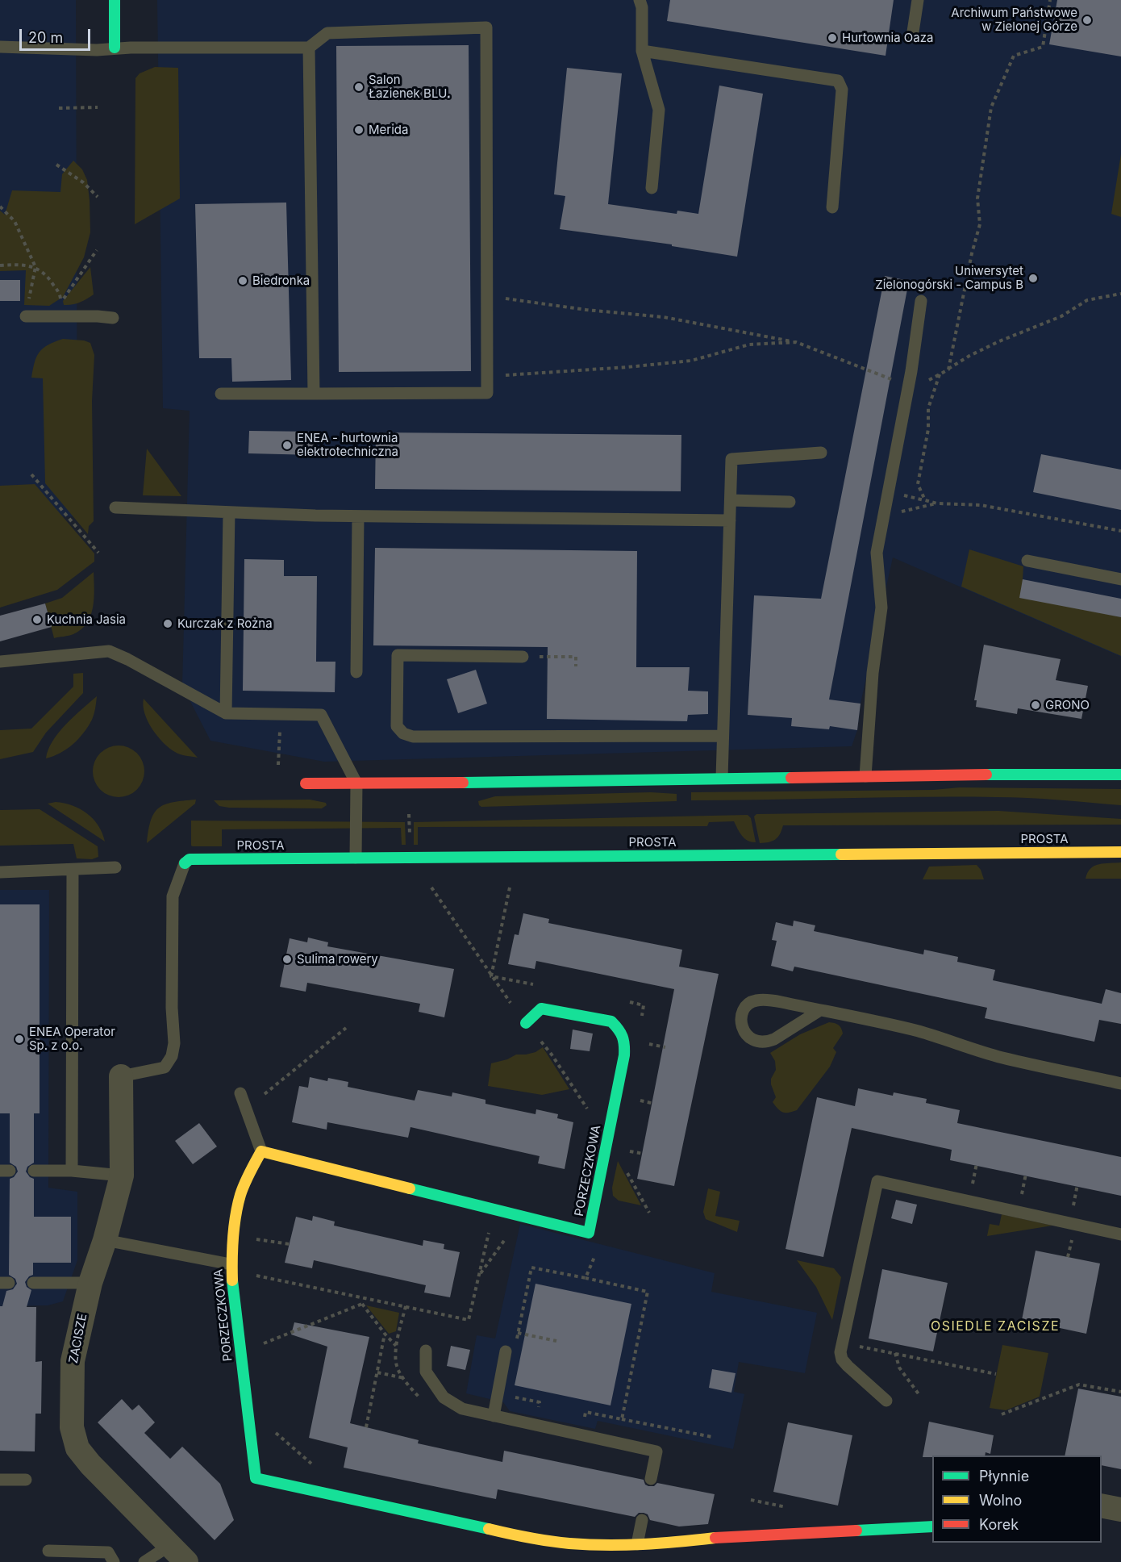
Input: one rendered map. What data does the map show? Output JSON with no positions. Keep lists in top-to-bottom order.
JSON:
{
  "streets": {
    "street": ["PROSTA", "PORZECZKOWA", "ZACISZE"]
  },
  "districts": ["OSIEDLE ZACISZE"],
  "places": [
    "Archiwum Państwowe w Zielonej Górze",
    "Hurtownia Oaza",
    "Salon Łazienek BLU.",
    "Merida",
    "Uniwersytet Zielonogórski - Campus B",
    "Biedronka",
    "ENEA - hurtownia elektrotechniczna",
    "Kuchnia Jasia",
    "Kurczak z Rożna",
    "GRONO",
    "Sulima rowery",
    "ENEA Operator Sp. z o.o."
  ],
  "legend": ["Płynnie", "Wolno", "Korek"],
  "scale_bar": "20 m"
}
